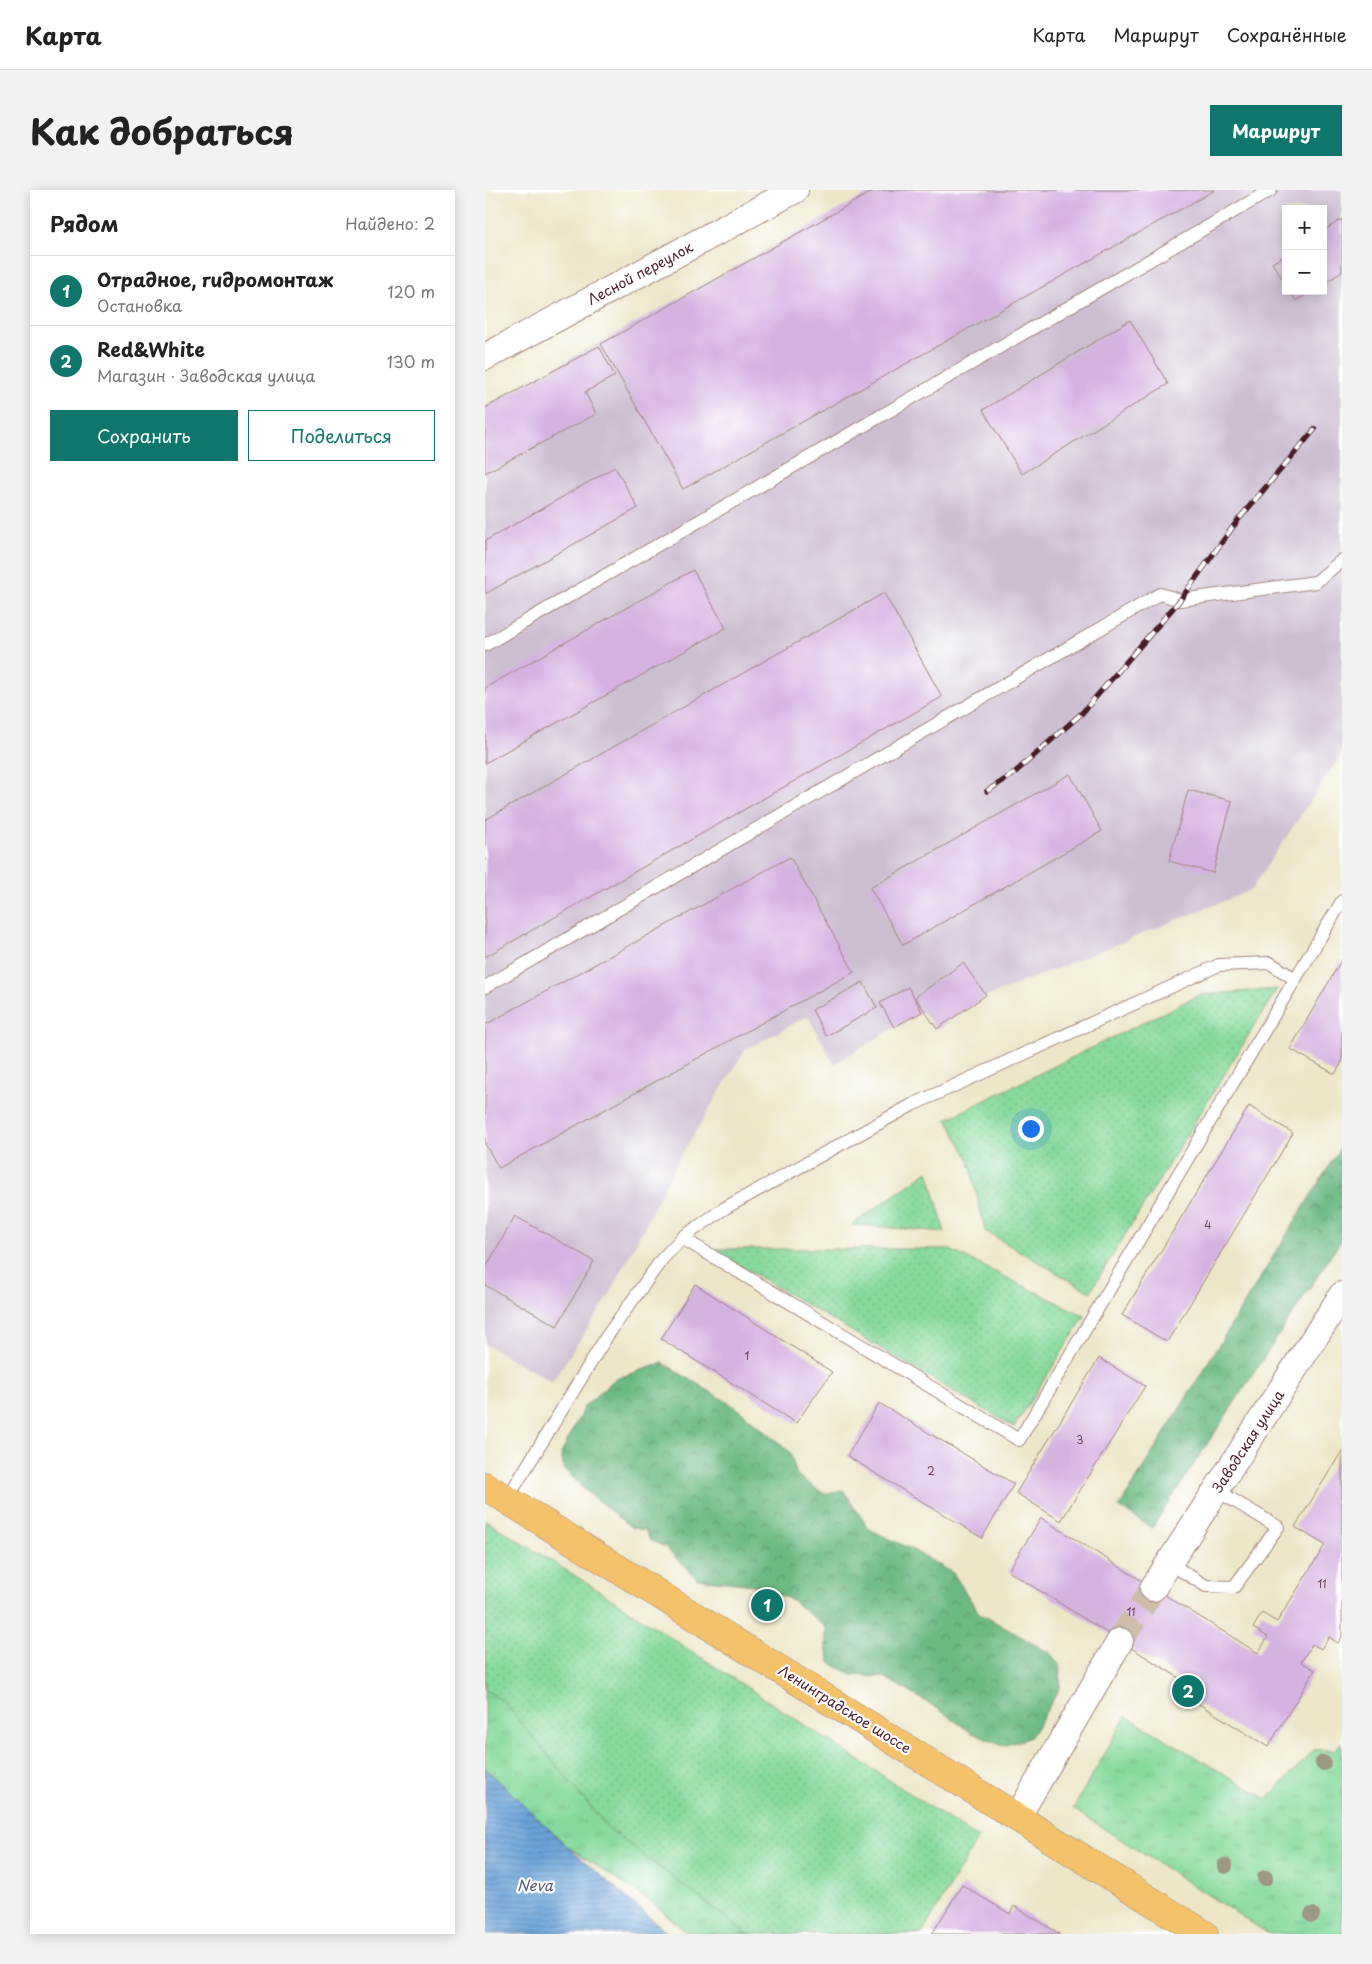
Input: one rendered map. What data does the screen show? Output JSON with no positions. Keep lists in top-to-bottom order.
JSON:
{
  "streets": {
    "main road": ["Ленинградское шоссе"],
    "street": ["Лесной переулок", "Заводская улица"]
  },
  "water": ["Neva"],
  "house_numbers": [
    "4",
    "1",
    "3",
    "2",
    "11",
    "11"
  ],
  "page": {
    "header": "Карта",
    "nav": ["Карта", "Маршрут", "Сохранённые"],
    "title": "Как добраться",
    "buttons": [
      "Маршрут",
      ["Сохранить", "Поделиться"]
    ],
    "heading": ["Рядом", "Найдено: 2"],
    "map_buttons": ["+", "−"],
    "list": [
      {
        "mark": "1",
        "name": "Отрадное, гидромонтаж",
        "note": "Остановка",
        "value": "120 m"
      },
      {
        "mark": "2",
        "name": "Red&White",
        "note": "Магазин · Заводская улица",
        "value": "130 m"
      }
    ],
    "pins": ["1", "2"]
  }
}
